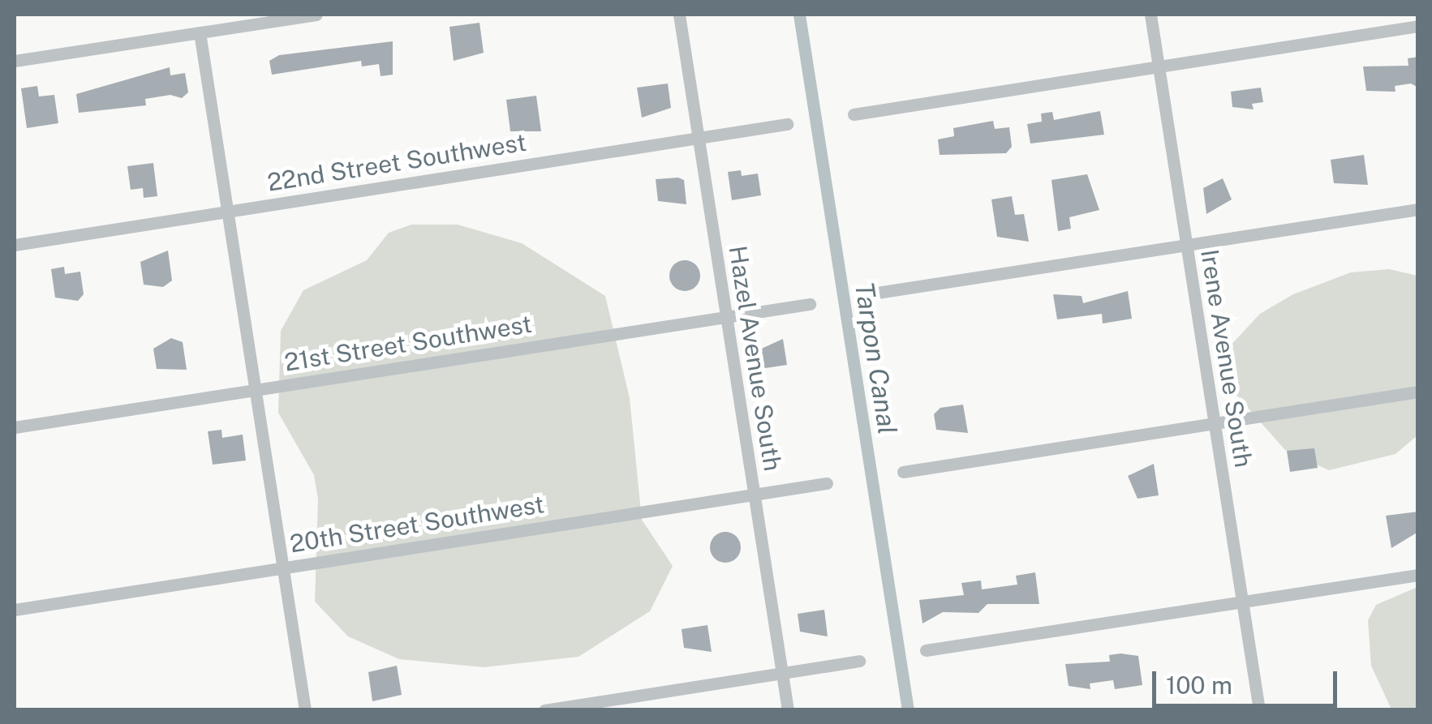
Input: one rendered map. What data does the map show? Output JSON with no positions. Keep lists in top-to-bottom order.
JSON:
{
  "streets": {
    "street": [
      "22nd Street Southwest",
      "21st Street Southwest",
      "Hazel Avenue South",
      "Irene Avenue South",
      "20th Street Southwest"
    ]
  },
  "crossings": [
    ["22nd Street Southwest", "Hazel Avenue South"],
    ["21st Street Southwest", "Hazel Avenue South"],
    ["Hazel Avenue South", "20th Street Southwest"]
  ],
  "water": ["Tarpon Canal"],
  "scale_bar": "100 m"
}
